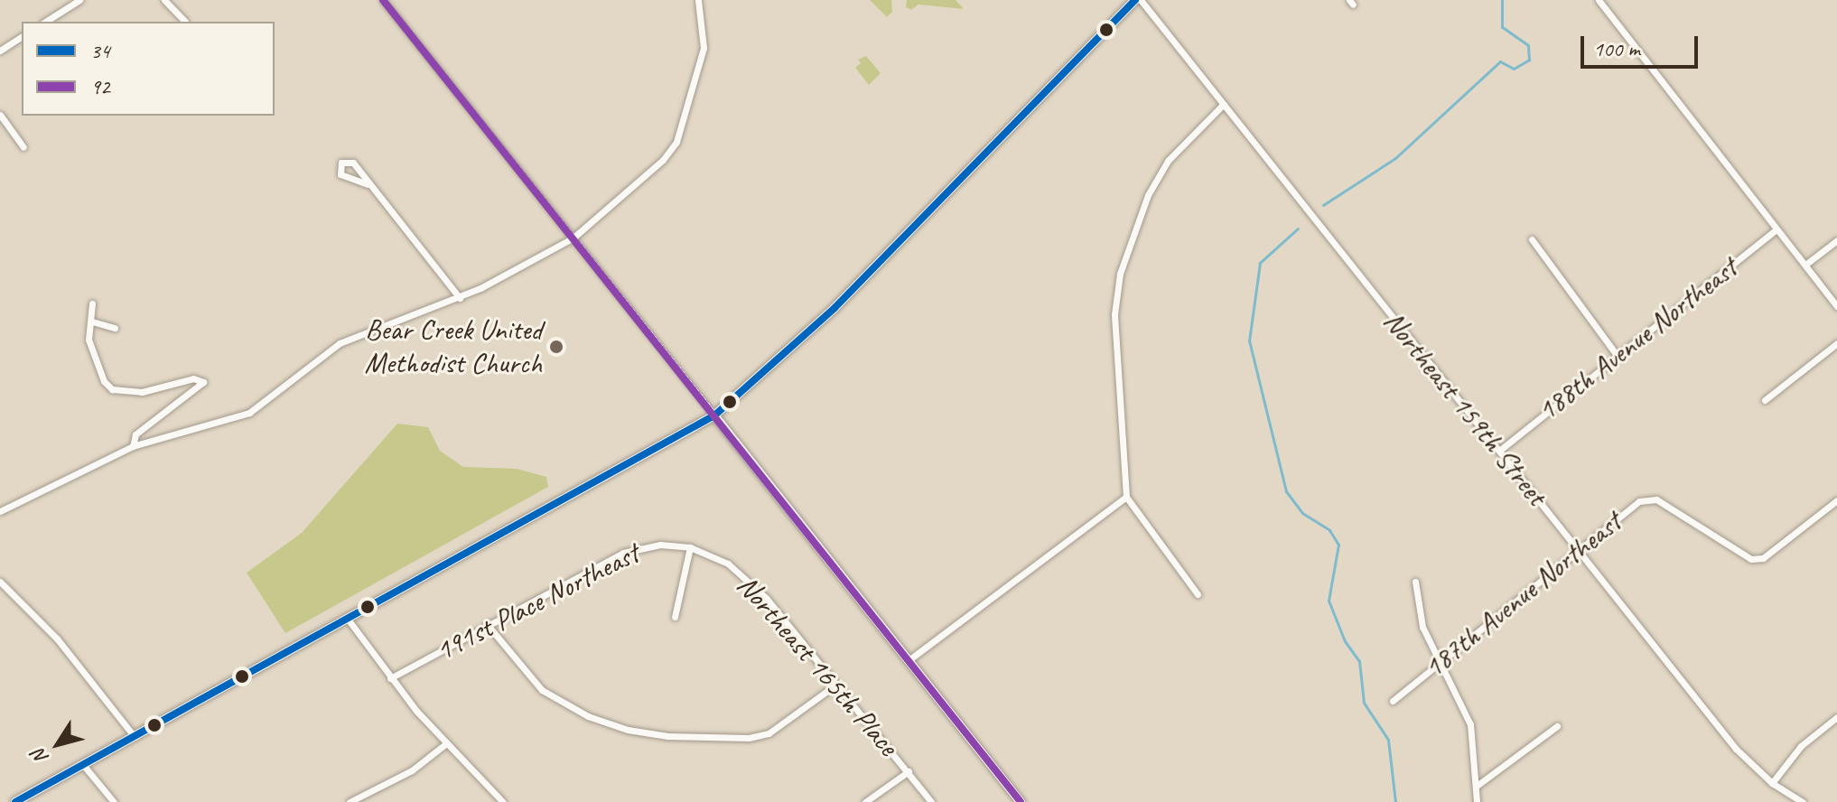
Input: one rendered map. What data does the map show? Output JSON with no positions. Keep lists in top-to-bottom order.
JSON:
{
  "streets": {
    "street": [
      "188th Avenue Northeast",
      "Northeast 159th Street",
      "187th Avenue Northeast",
      "191st Place Northeast",
      "Northeast 165th Place"
    ]
  },
  "crossings": [
    ["188th Avenue Northeast", "Northeast 159th Street"],
    ["Northeast 159th Street", "187th Avenue Northeast"],
    ["191st Place Northeast", "Northeast 165th Place"]
  ],
  "places": ["Bear Creek United Methodist Church"],
  "lines": ["transit line 34", "transit line 92"],
  "legend": ["34", "92"],
  "scale_bar": "100 m",
  "north": "bottom left"
}
